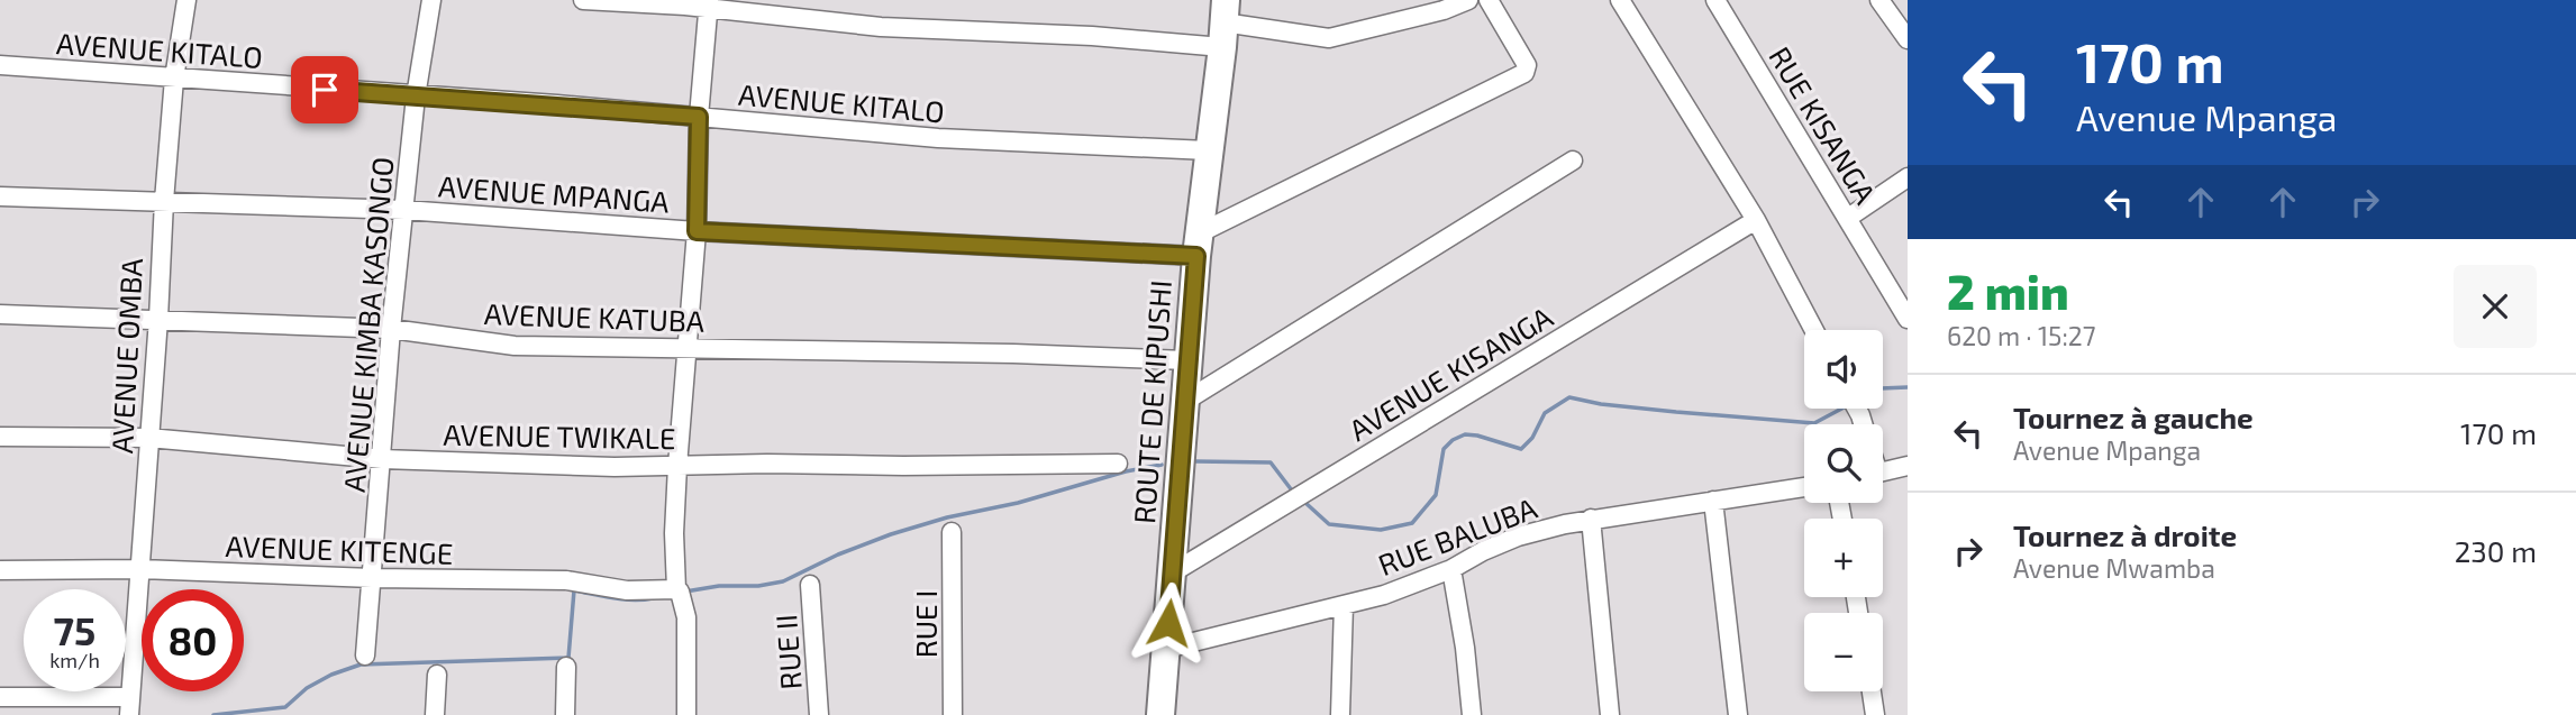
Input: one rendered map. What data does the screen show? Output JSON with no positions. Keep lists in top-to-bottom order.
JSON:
{
  "streets": {
    "highway": ["ROUTE DE KIPUSHI"],
    "street": [
      "AVENUE KITALO",
      "RUE KISANGA",
      "AVENUE MPANGA",
      "AVENUE KATUBA",
      "AVENUE KIMBA KASONGO",
      "AVENUE OMBA",
      "AVENUE KISANGA",
      "AVENUE TWIKALE",
      "RUE BALUBA",
      "AVENUE KITENGE",
      "RUE I",
      "RUE II"
    ]
  },
  "crossings": [
    ["AVENUE KITALO", "AVENUE KIMBA KASONGO"],
    ["AVENUE KITALO", "AVENUE OMBA"],
    ["AVENUE KITALO", "ROUTE DE KIPUSHI"],
    ["AVENUE MPANGA", "AVENUE KIMBA KASONGO"],
    ["AVENUE MPANGA", "AVENUE OMBA"],
    ["AVENUE MPANGA", "ROUTE DE KIPUSHI"],
    ["AVENUE KATUBA", "AVENUE KIMBA KASONGO"],
    ["AVENUE KATUBA", "AVENUE OMBA"],
    ["AVENUE KATUBA", "ROUTE DE KIPUSHI"],
    ["AVENUE KIMBA KASONGO", "AVENUE TWIKALE"],
    ["AVENUE KIMBA KASONGO", "AVENUE KITENGE"],
    ["AVENUE OMBA", "AVENUE TWIKALE"],
    ["AVENUE OMBA", "AVENUE KITENGE"],
    ["AVENUE KISANGA", "ROUTE DE KIPUSHI"],
    ["ROUTE DE KIPUSHI", "RUE BALUBA"]
  ],
  "page": {
    "turn": ["170 m", "Avenue Mpanga"],
    "heading": ["2 min", "620 m · 15:27"],
    "map_buttons": ["+", "−"],
    "list": [
      {
        "name": "Tournez à gauche",
        "note": "Avenue Mpanga",
        "value": "170 m"
      },
      {
        "name": "Tournez à droite",
        "note": "Avenue Mwamba",
        "value": "230 m"
      }
    ],
    "speed": "75 km/h",
    "limit": "80"
  }
}
